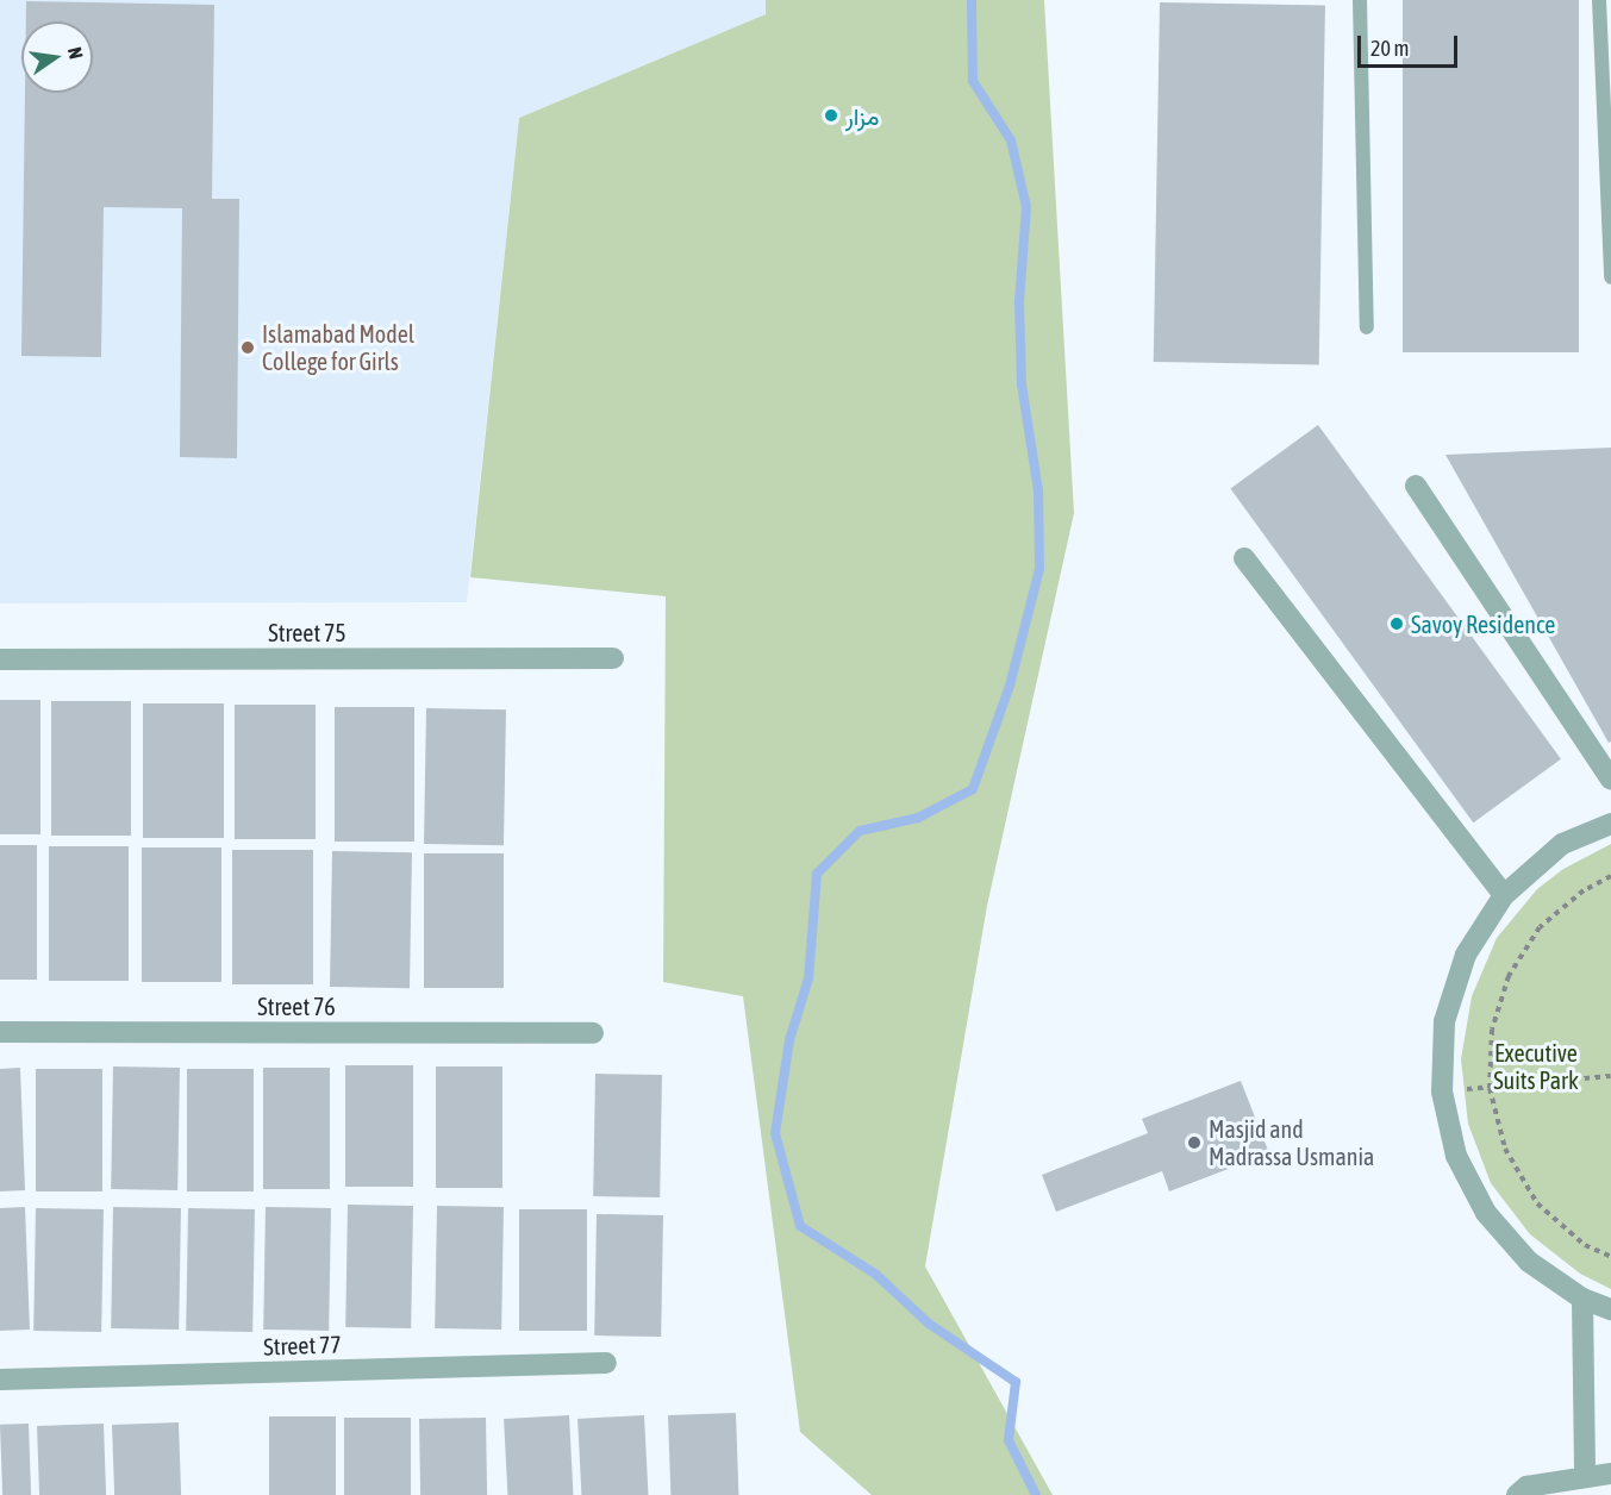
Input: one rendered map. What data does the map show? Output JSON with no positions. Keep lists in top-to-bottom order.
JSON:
{
  "streets": {
    "street": ["Street 75", "Street 76", "Street 77"]
  },
  "parks": ["Executive Suits Park"],
  "places": [
    "مزار",
    "Islamabad Model College for Girls",
    "Savoy Residence",
    "Masjid and Madrassa Usmania"
  ],
  "scale_bar": "20 m",
  "north": "right"
}
